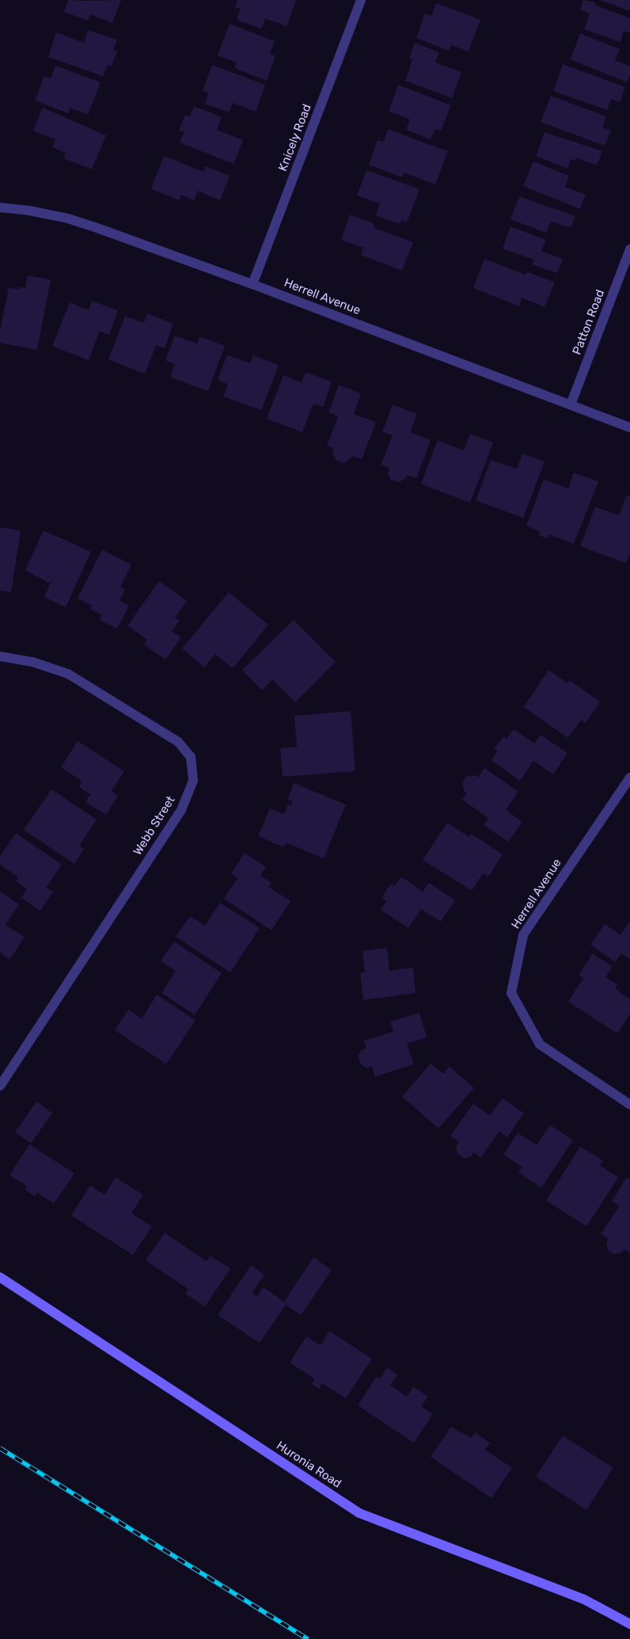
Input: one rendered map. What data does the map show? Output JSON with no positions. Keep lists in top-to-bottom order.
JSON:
{
  "streets": {
    "main road": ["Huronia Road"],
    "street": [
      "Knicely Road",
      "Herrell Avenue",
      "Patton Road",
      "Webb Street"
    ]
  },
  "crossings": [
    ["Knicely Road", "Herrell Avenue"],
    ["Herrell Avenue", "Patton Road"]
  ]
}
